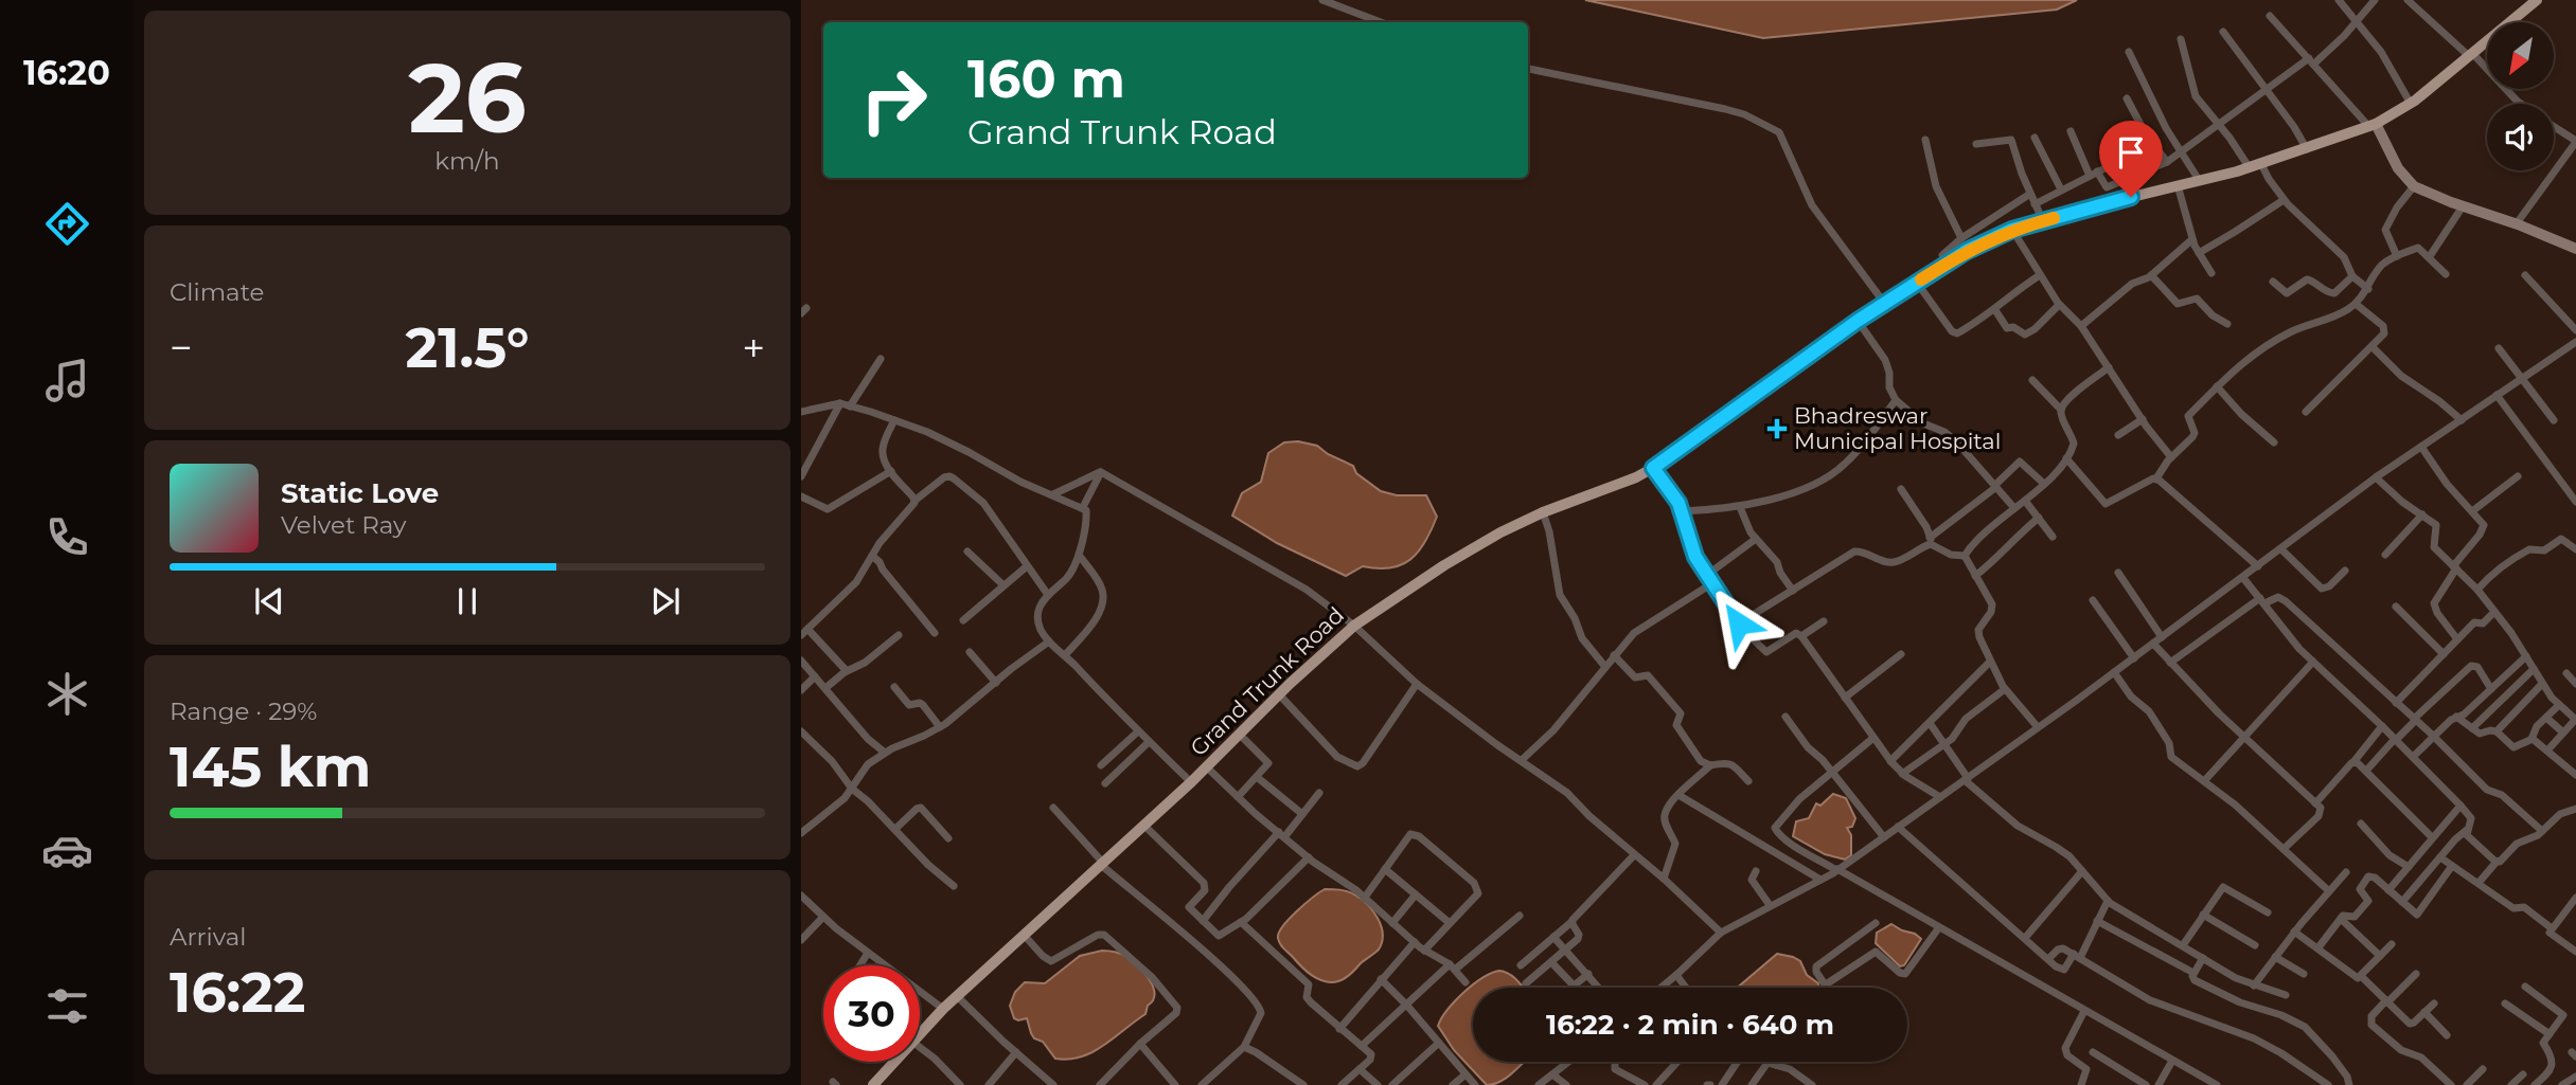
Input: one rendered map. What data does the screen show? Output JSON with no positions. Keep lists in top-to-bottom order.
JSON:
{
  "streets": {
    "main road": ["Grand Trunk Road"]
  },
  "places": {
    "health": ["Bhadreswar Municipal Hospital"]
  },
  "north": "bottom left",
  "page": {
    "tabs": "16:20",
    "tile": [
      ["26", "km/h"],
      "Climate",
      ["Range · 29%", "145 km"],
      ["Arrival", "16:22"]
    ],
    "turn": ["160 m", "Grand Trunk Road"],
    "heat": ["−", "21.5°", "+"],
    "song": ["Static Love", "Velvet Ray"],
    "limit": "30",
    "trip": "16:22 · 2 min · 640 m"
  }
}
